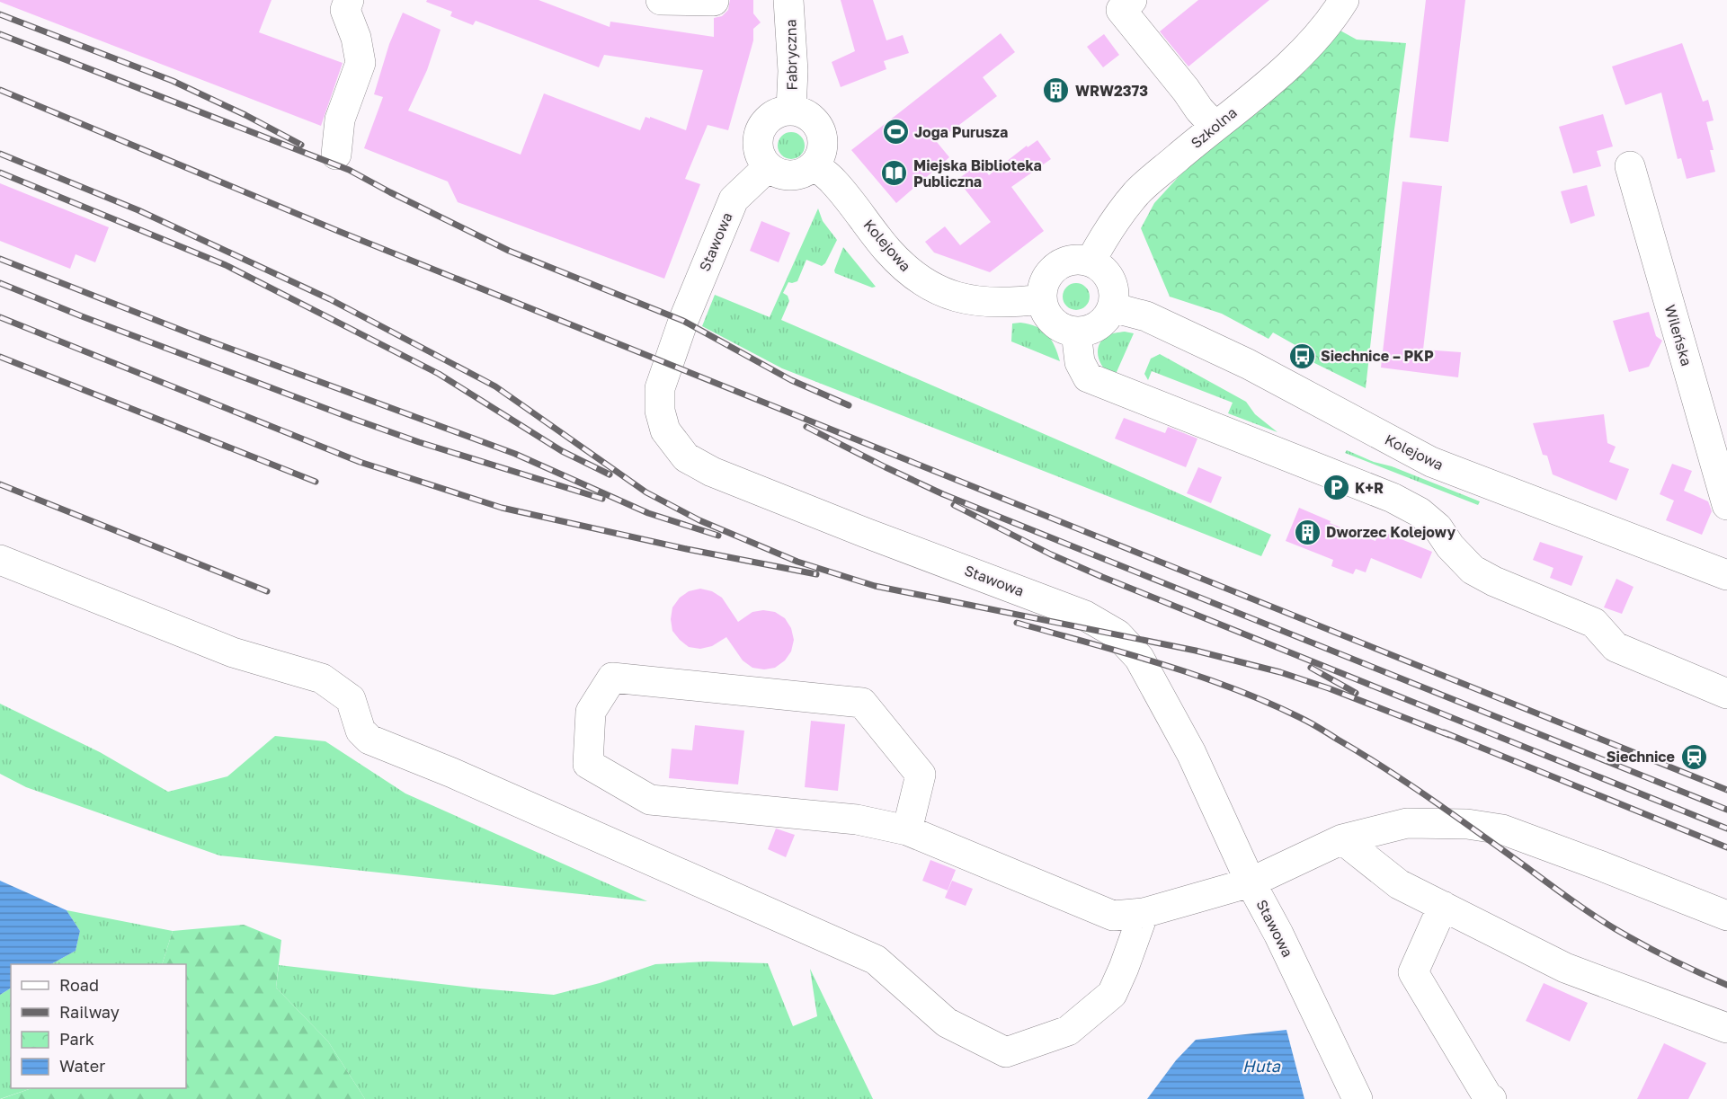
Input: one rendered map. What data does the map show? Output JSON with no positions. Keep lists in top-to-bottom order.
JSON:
{
  "streets": {
    "street": [
      "Fabryczna",
      "Szkolna",
      "Stawowa",
      "Kolejowa",
      "Wileńska"
    ]
  },
  "crossings": [
    ["Fabryczna", "Stawowa"],
    ["Fabryczna", "Kolejowa"],
    ["Szkolna", "Kolejowa"],
    ["Stawowa", "Kolejowa"]
  ],
  "water": ["Huta"],
  "places": {
    "building": ["WRW2373", "Dworzec Kolejowy"],
    "sports": ["Joga Purusza"],
    "library": ["Miejska Biblioteka Publiczna"],
    "bus stop": ["Siechnice – PKP"],
    "parking": ["K+R"],
    "station": ["Siechnice"]
  },
  "legend": [
    "Road",
    "Railway",
    "Park",
    "Water"
  ]
}
